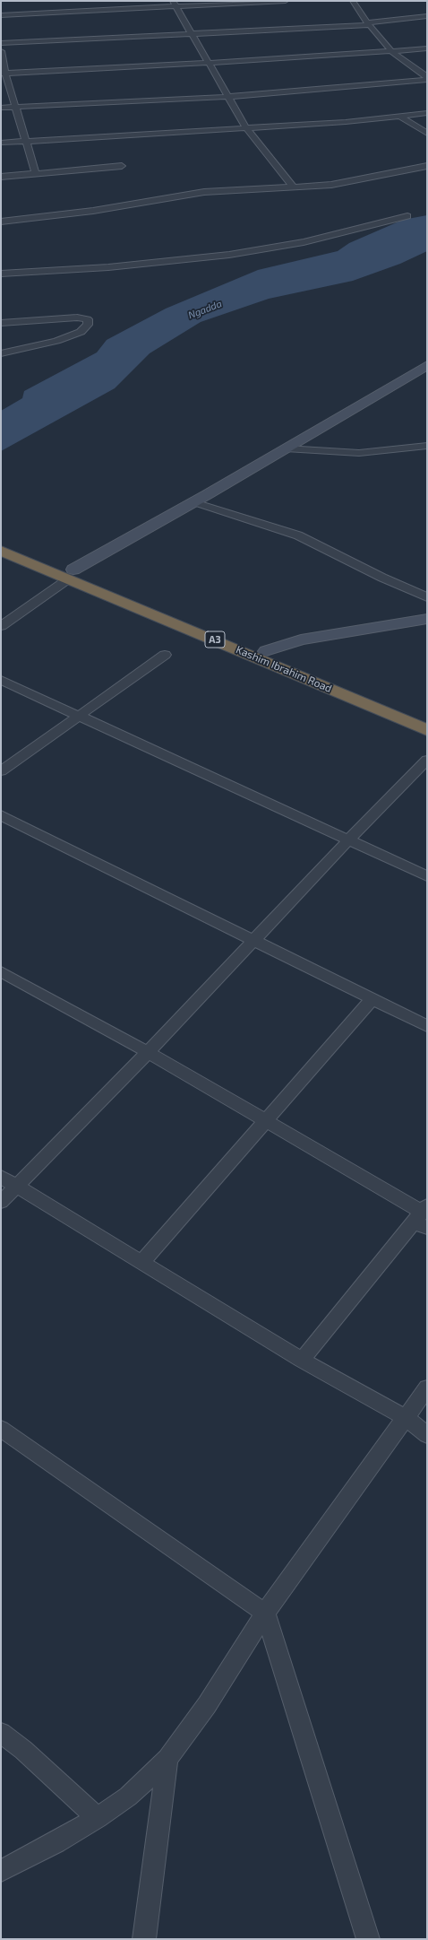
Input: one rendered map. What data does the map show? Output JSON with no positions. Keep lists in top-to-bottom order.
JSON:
{
  "streets": {
    "highway": ["A3", "Kashim Ibrahim Road"]
  },
  "water": ["Ngadda"]
}
